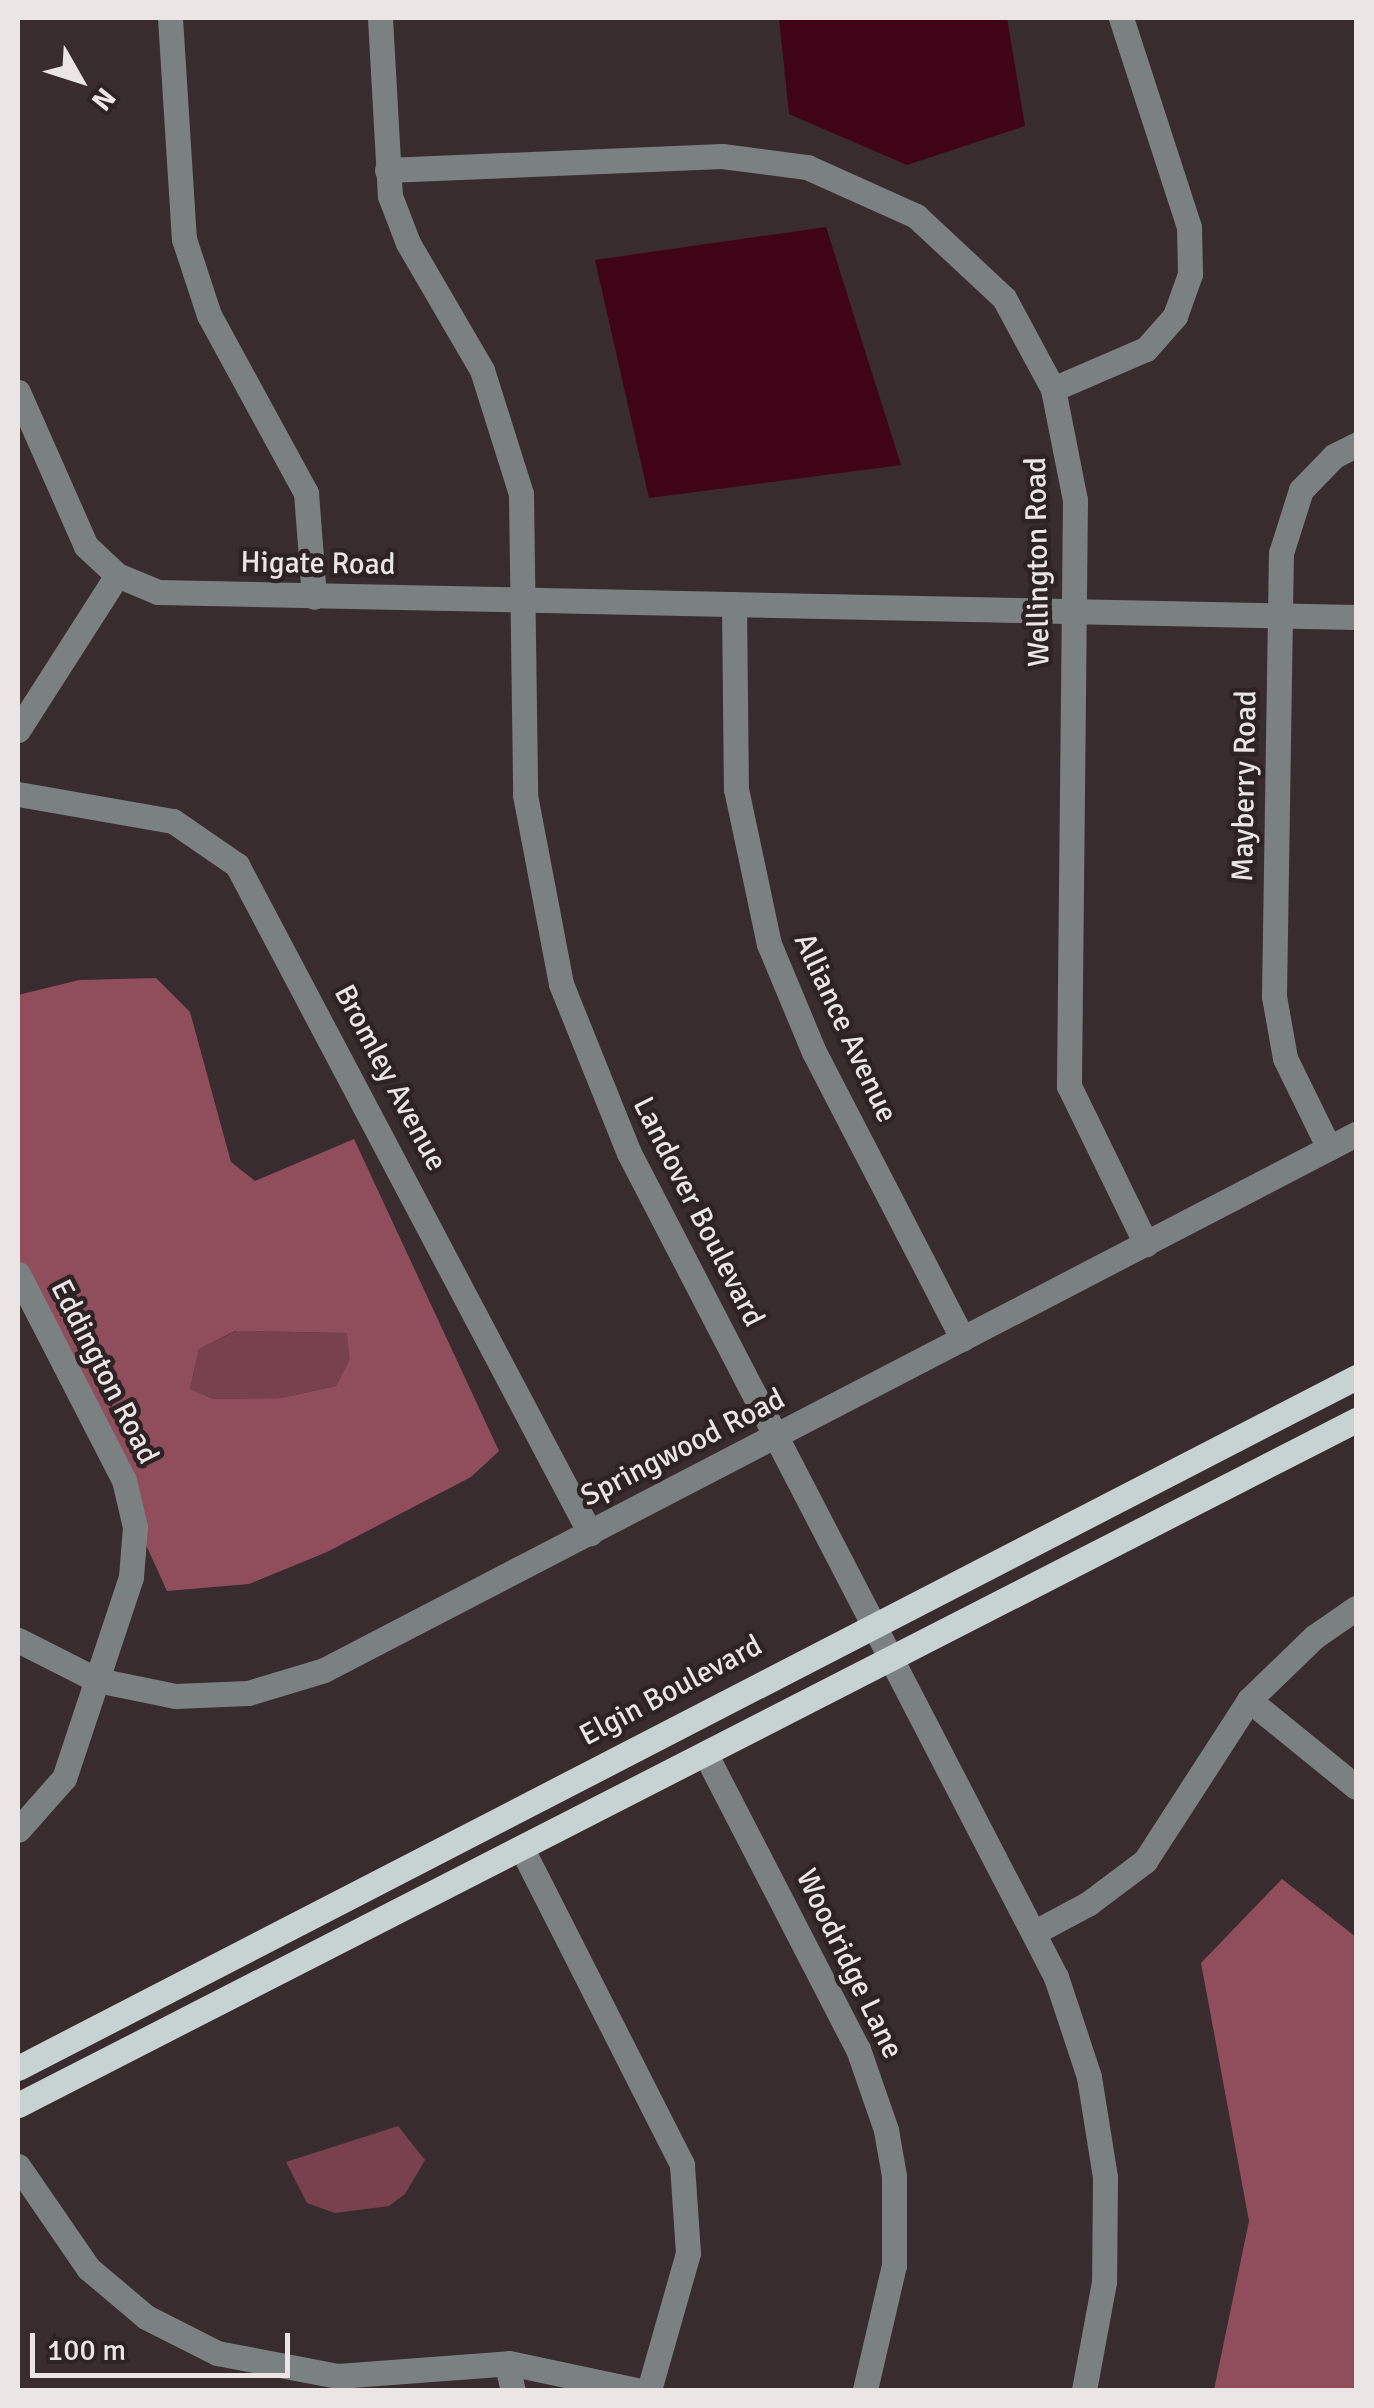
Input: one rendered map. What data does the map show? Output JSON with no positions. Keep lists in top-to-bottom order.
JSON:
{
  "streets": {
    "main road": ["Elgin Boulevard"],
    "street": [
      "Wellington Road",
      "Higate Road",
      "Mayberry Road",
      "Alliance Avenue",
      "Bromley Avenue",
      "Landover Boulevard",
      "Eddington Road",
      "Springwood Road",
      "Woodridge Lane"
    ]
  },
  "crossings": [
    ["Wellington Road", "Landover Boulevard"],
    ["Wellington Road", "Springwood Road"],
    ["Higate Road", "Alliance Avenue"],
    ["Higate Road", "Landover Boulevard"],
    ["Mayberry Road", "Springwood Road"],
    ["Alliance Avenue", "Springwood Road"],
    ["Bromley Avenue", "Springwood Road"],
    ["Landover Boulevard", "Springwood Road"],
    ["Landover Boulevard", "Elgin Boulevard"],
    ["Eddington Road", "Springwood Road"]
  ],
  "scale_bar": "100 m",
  "north": "bottom right"
}
